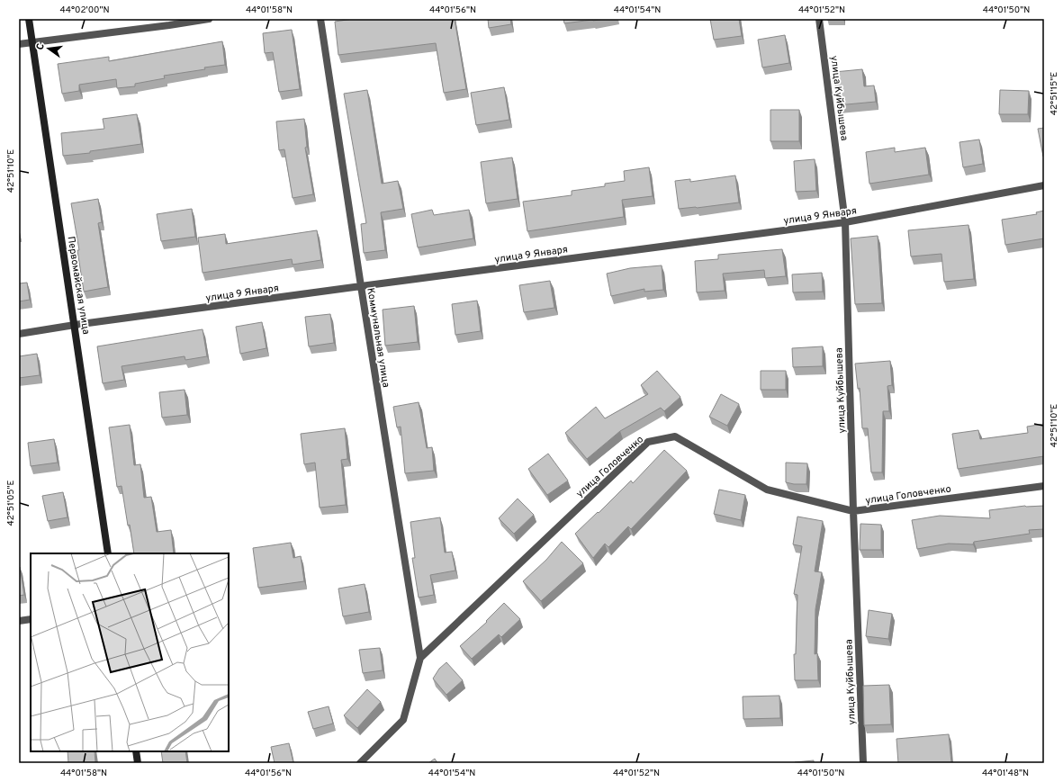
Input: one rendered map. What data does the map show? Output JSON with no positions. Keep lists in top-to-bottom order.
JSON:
{
  "streets": {
    "main road": ["Первомайская улица"],
    "street": [
      "улица Куйбышева",
      "улица 9 Января",
      "Коммунальная улица",
      "улица Головченко"
    ]
  },
  "crossings": [
    ["улица Куйбышева", "улица 9 Января"],
    ["улица Куйбышева", "улица Головченко"],
    ["улица 9 Января", "Первомайская улица"],
    ["улица 9 Января", "Коммунальная улица"],
    ["Коммунальная улица", "улица Головченко"]
  ],
  "north": "left",
  "coordinates": [
    "44°02'00\"N",
    "44°01'58\"N",
    "44°01'56\"N",
    "44°01'54\"N",
    "44°01'52\"N",
    "44°01'50\"N",
    "42°51'15\"E",
    "42°51'10\"E",
    "42°51'05\"E",
    "44°01'48\"N"
  ]
}
